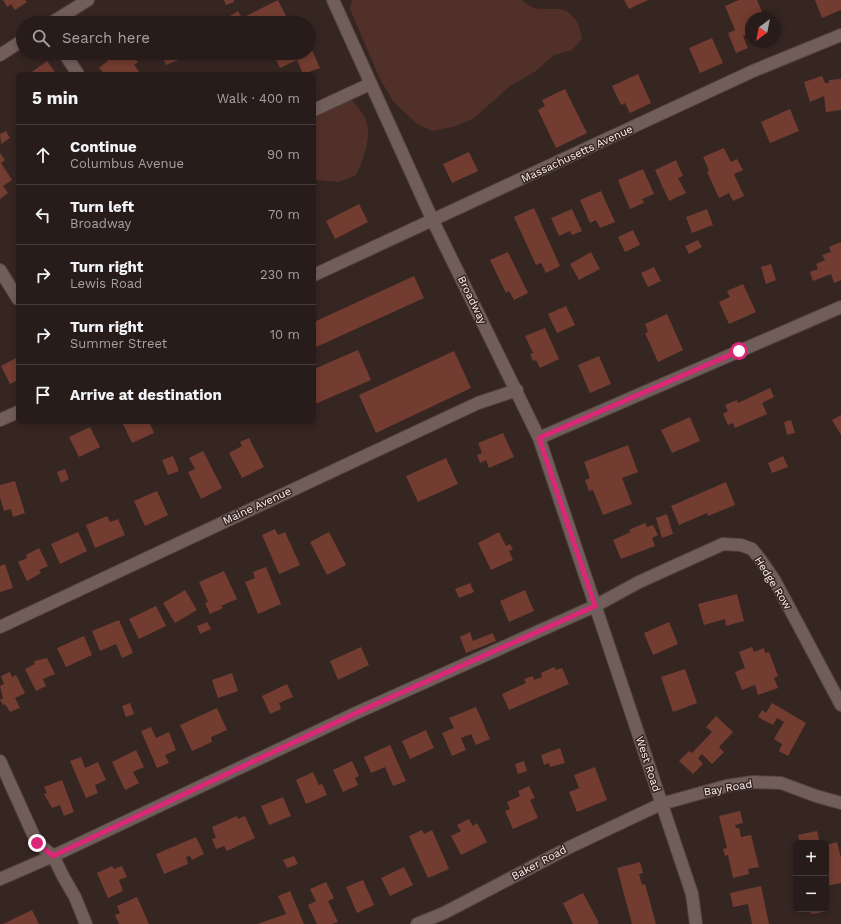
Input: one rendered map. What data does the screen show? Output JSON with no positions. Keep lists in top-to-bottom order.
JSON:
{
  "streets": {
    "street": [
      "Massachusetts Avenue",
      "Broadway",
      "Maine Avenue",
      "Hedge Row",
      "West Road",
      "Bay Road",
      "Baker Road"
    ]
  },
  "crossings": [
    ["Massachusetts Avenue", "Broadway"],
    ["Broadway", "Maine Avenue"],
    ["Broadway", "Hedge Row"],
    ["Broadway", "West Road"],
    ["Hedge Row", "West Road"],
    ["West Road", "Bay Road"],
    ["West Road", "Baker Road"],
    ["Bay Road", "Baker Road"]
  ],
  "north": "bottom left",
  "page": {
    "search": "Search here",
    "heading": ["5 min", "Walk · 400 m"],
    "list": [
      ["Continue", "Columbus Avenue", "90 m"],
      ["Turn left", "Broadway", "70 m"],
      ["Turn right", "Lewis Road", "230 m"],
      ["Turn right", "Summer Street", "10 m"],
      "Arrive at destination"
    ],
    "map_buttons": ["+", "−"]
  }
}
